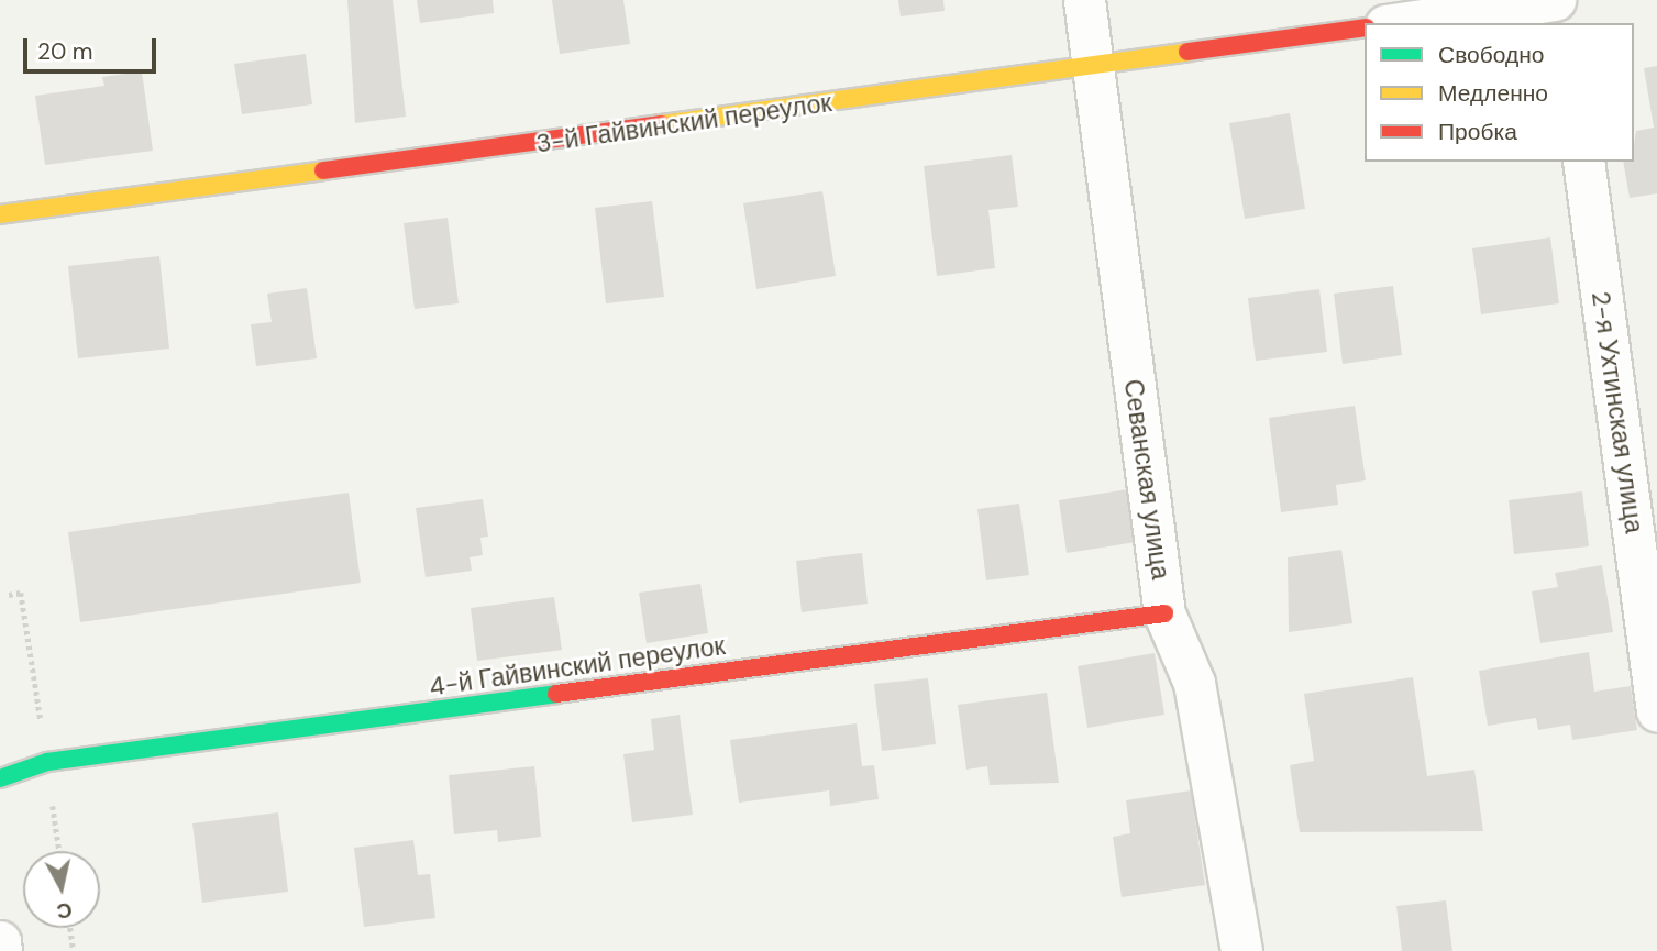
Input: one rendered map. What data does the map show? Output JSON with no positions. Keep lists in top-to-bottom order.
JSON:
{
  "streets": {
    "street": [
      "3-й Гайвинский переулок",
      "2-я Ухтинская улица",
      "Севанская улица",
      "4-й Гайвинский переулок"
    ]
  },
  "crossings": [
    ["3-й Гайвинский переулок", "Севанская улица"],
    ["Севанская улица", "4-й Гайвинский переулок"]
  ],
  "legend": ["Свободно", "Медленно", "Пробка"],
  "scale_bar": "20 m",
  "north": "bottom"
}
